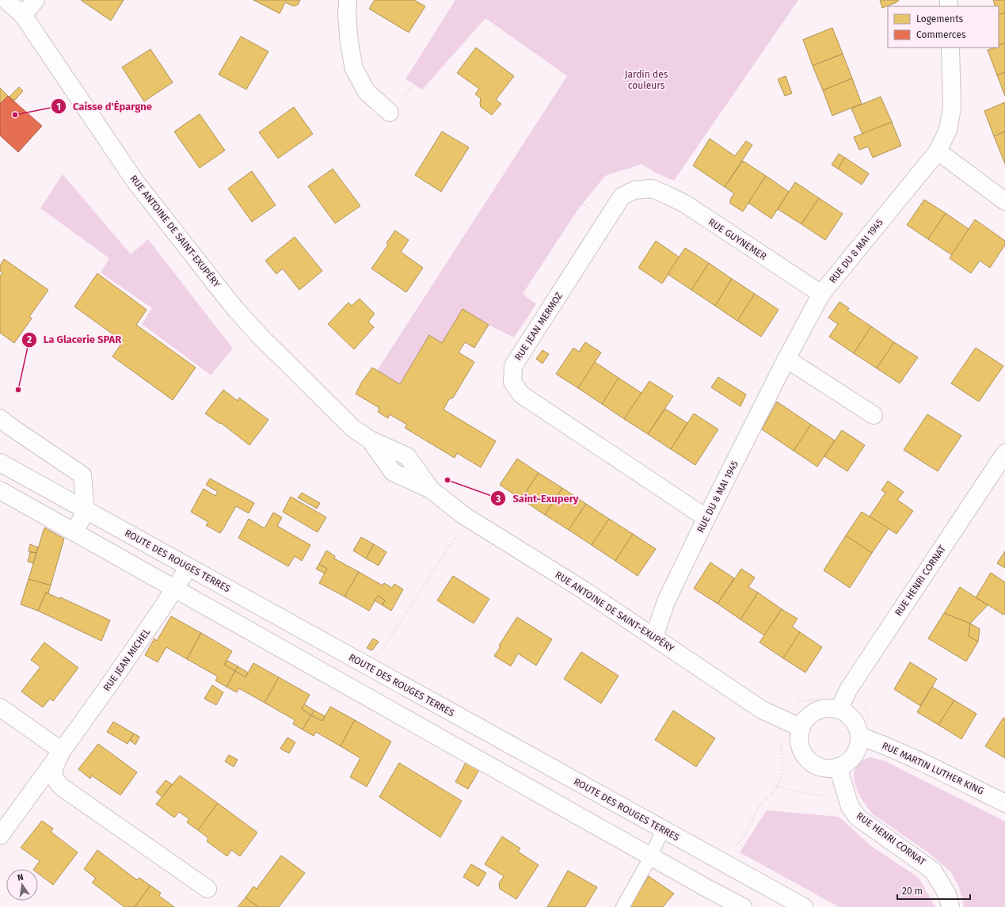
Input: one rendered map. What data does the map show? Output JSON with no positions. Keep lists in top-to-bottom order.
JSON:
{
  "streets": {
    "street": [
      "RUE ANTOINE DE SAINT-EXUPÉRY",
      "RUE GUYNEMER",
      "RUE DU 8 MAI 1945",
      "RUE JEAN MERMOZ",
      "ROUTE DES ROUGES TERRES",
      "RUE HENRI CORNAT",
      "RUE JEAN MICHEL",
      "RUE MARTIN LUTHER KING"
    ]
  },
  "crossings": [
    ["RUE ANTOINE DE SAINT-EXUPÉRY", "RUE DU 8 MAI 1945"],
    ["RUE ANTOINE DE SAINT-EXUPÉRY", "RUE HENRI CORNAT"],
    ["RUE ANTOINE DE SAINT-EXUPÉRY", "RUE MARTIN LUTHER KING"],
    ["RUE GUYNEMER", "RUE DU 8 MAI 1945"],
    ["RUE GUYNEMER", "RUE JEAN MERMOZ"],
    ["RUE DU 8 MAI 1945", "RUE JEAN MERMOZ"],
    ["ROUTE DES ROUGES TERRES", "RUE JEAN MICHEL"],
    ["RUE HENRI CORNAT", "RUE MARTIN LUTHER KING"]
  ],
  "parks": ["Jardin des couleurs"],
  "places": ["Caisse d'Épargne", "La Glacerie SPAR", "Saint-Exupery"],
  "legend": ["Logements", "Commerces"],
  "scale_bar": "20 m",
  "north": "top"
}
